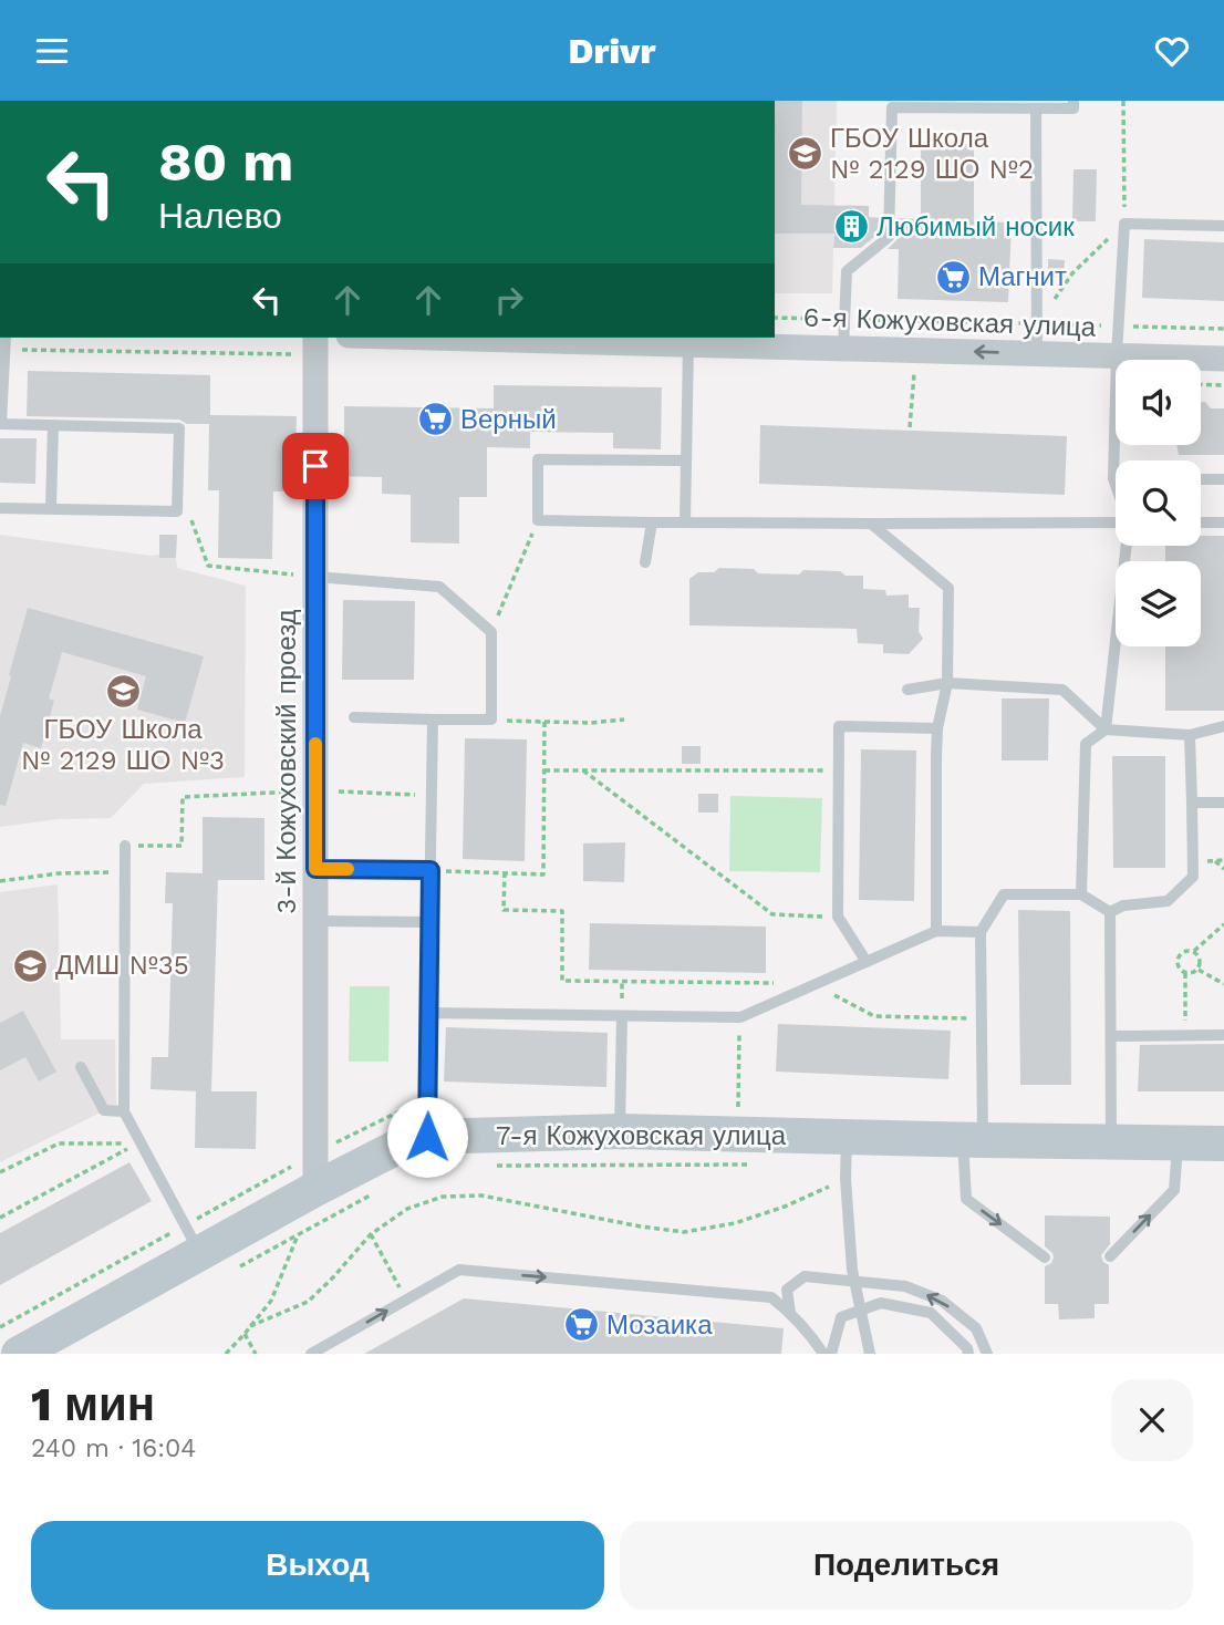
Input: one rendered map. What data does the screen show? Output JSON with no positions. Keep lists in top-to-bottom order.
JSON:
{
  "streets": {
    "street": ["6-я Кожуховская улица", "3-й Кожуховский проезд", "7-я Кожуховская улица"]
  },
  "crossings": [
    ["3-й Кожуховский проезд", "7-я Кожуховская улица"]
  ],
  "places": {
    "school or university": ["ГБОУ Школа № 2129 ШО №2", "ГБОУ Школа № 2129 ШО №3", "ДМШ №35"],
    "building": ["Любимый носик"],
    "supermarket": ["Магнит", "Верный", "Мозаика"]
  },
  "page": {
    "header": "Drivr",
    "turn": ["80 m", "Налево"],
    "heading": ["1 мин", "240 m · 16:04"],
    "buttons": ["Выход", "Поделиться"]
  }
}
